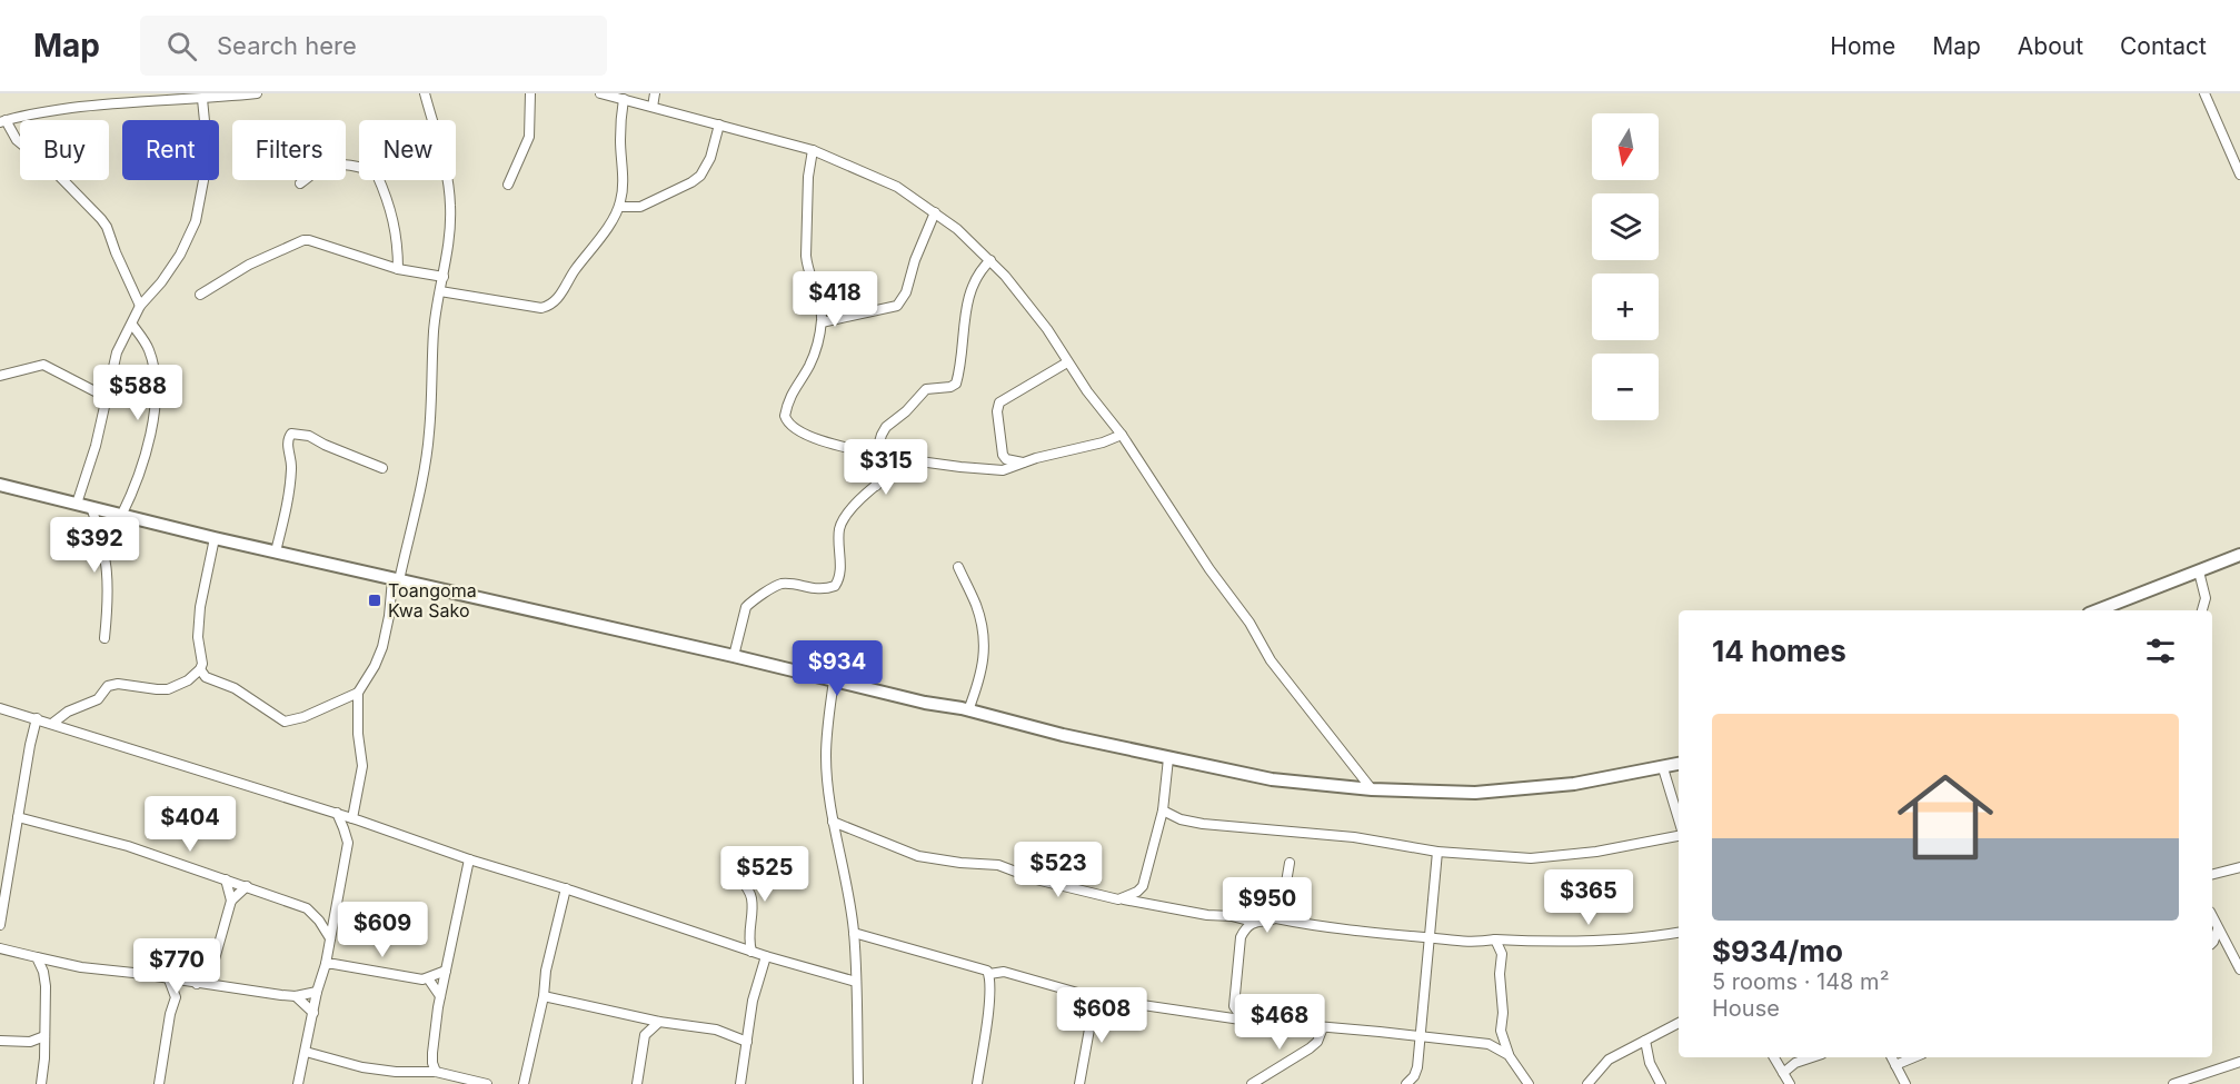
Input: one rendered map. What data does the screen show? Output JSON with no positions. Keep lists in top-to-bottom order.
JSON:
{
  "places": {
    "transit": ["Toangoma Kwa Sako"]
  },
  "north": "bottom",
  "page": {
    "header": "Map",
    "search": "Search here",
    "nav": [
      "Home",
      "Map",
      "About",
      "Contact"
    ],
    "map_buttons": ["+", "−"],
    "chip": [
      "Buy",
      "Rent",
      "Filters",
      "New"
    ],
    "price": [
      "$418",
      "$588",
      "$315",
      "$392",
      "$934",
      "$404",
      "$523",
      "$525",
      "$365",
      "$950",
      "$609",
      "$770",
      "$608",
      "$468"
    ],
    "heading": "14 homes",
    "list": [
      {
        "name": "$934/mo",
        "note": "5 rooms · 148 m² · House"
      }
    ]
  }
}
